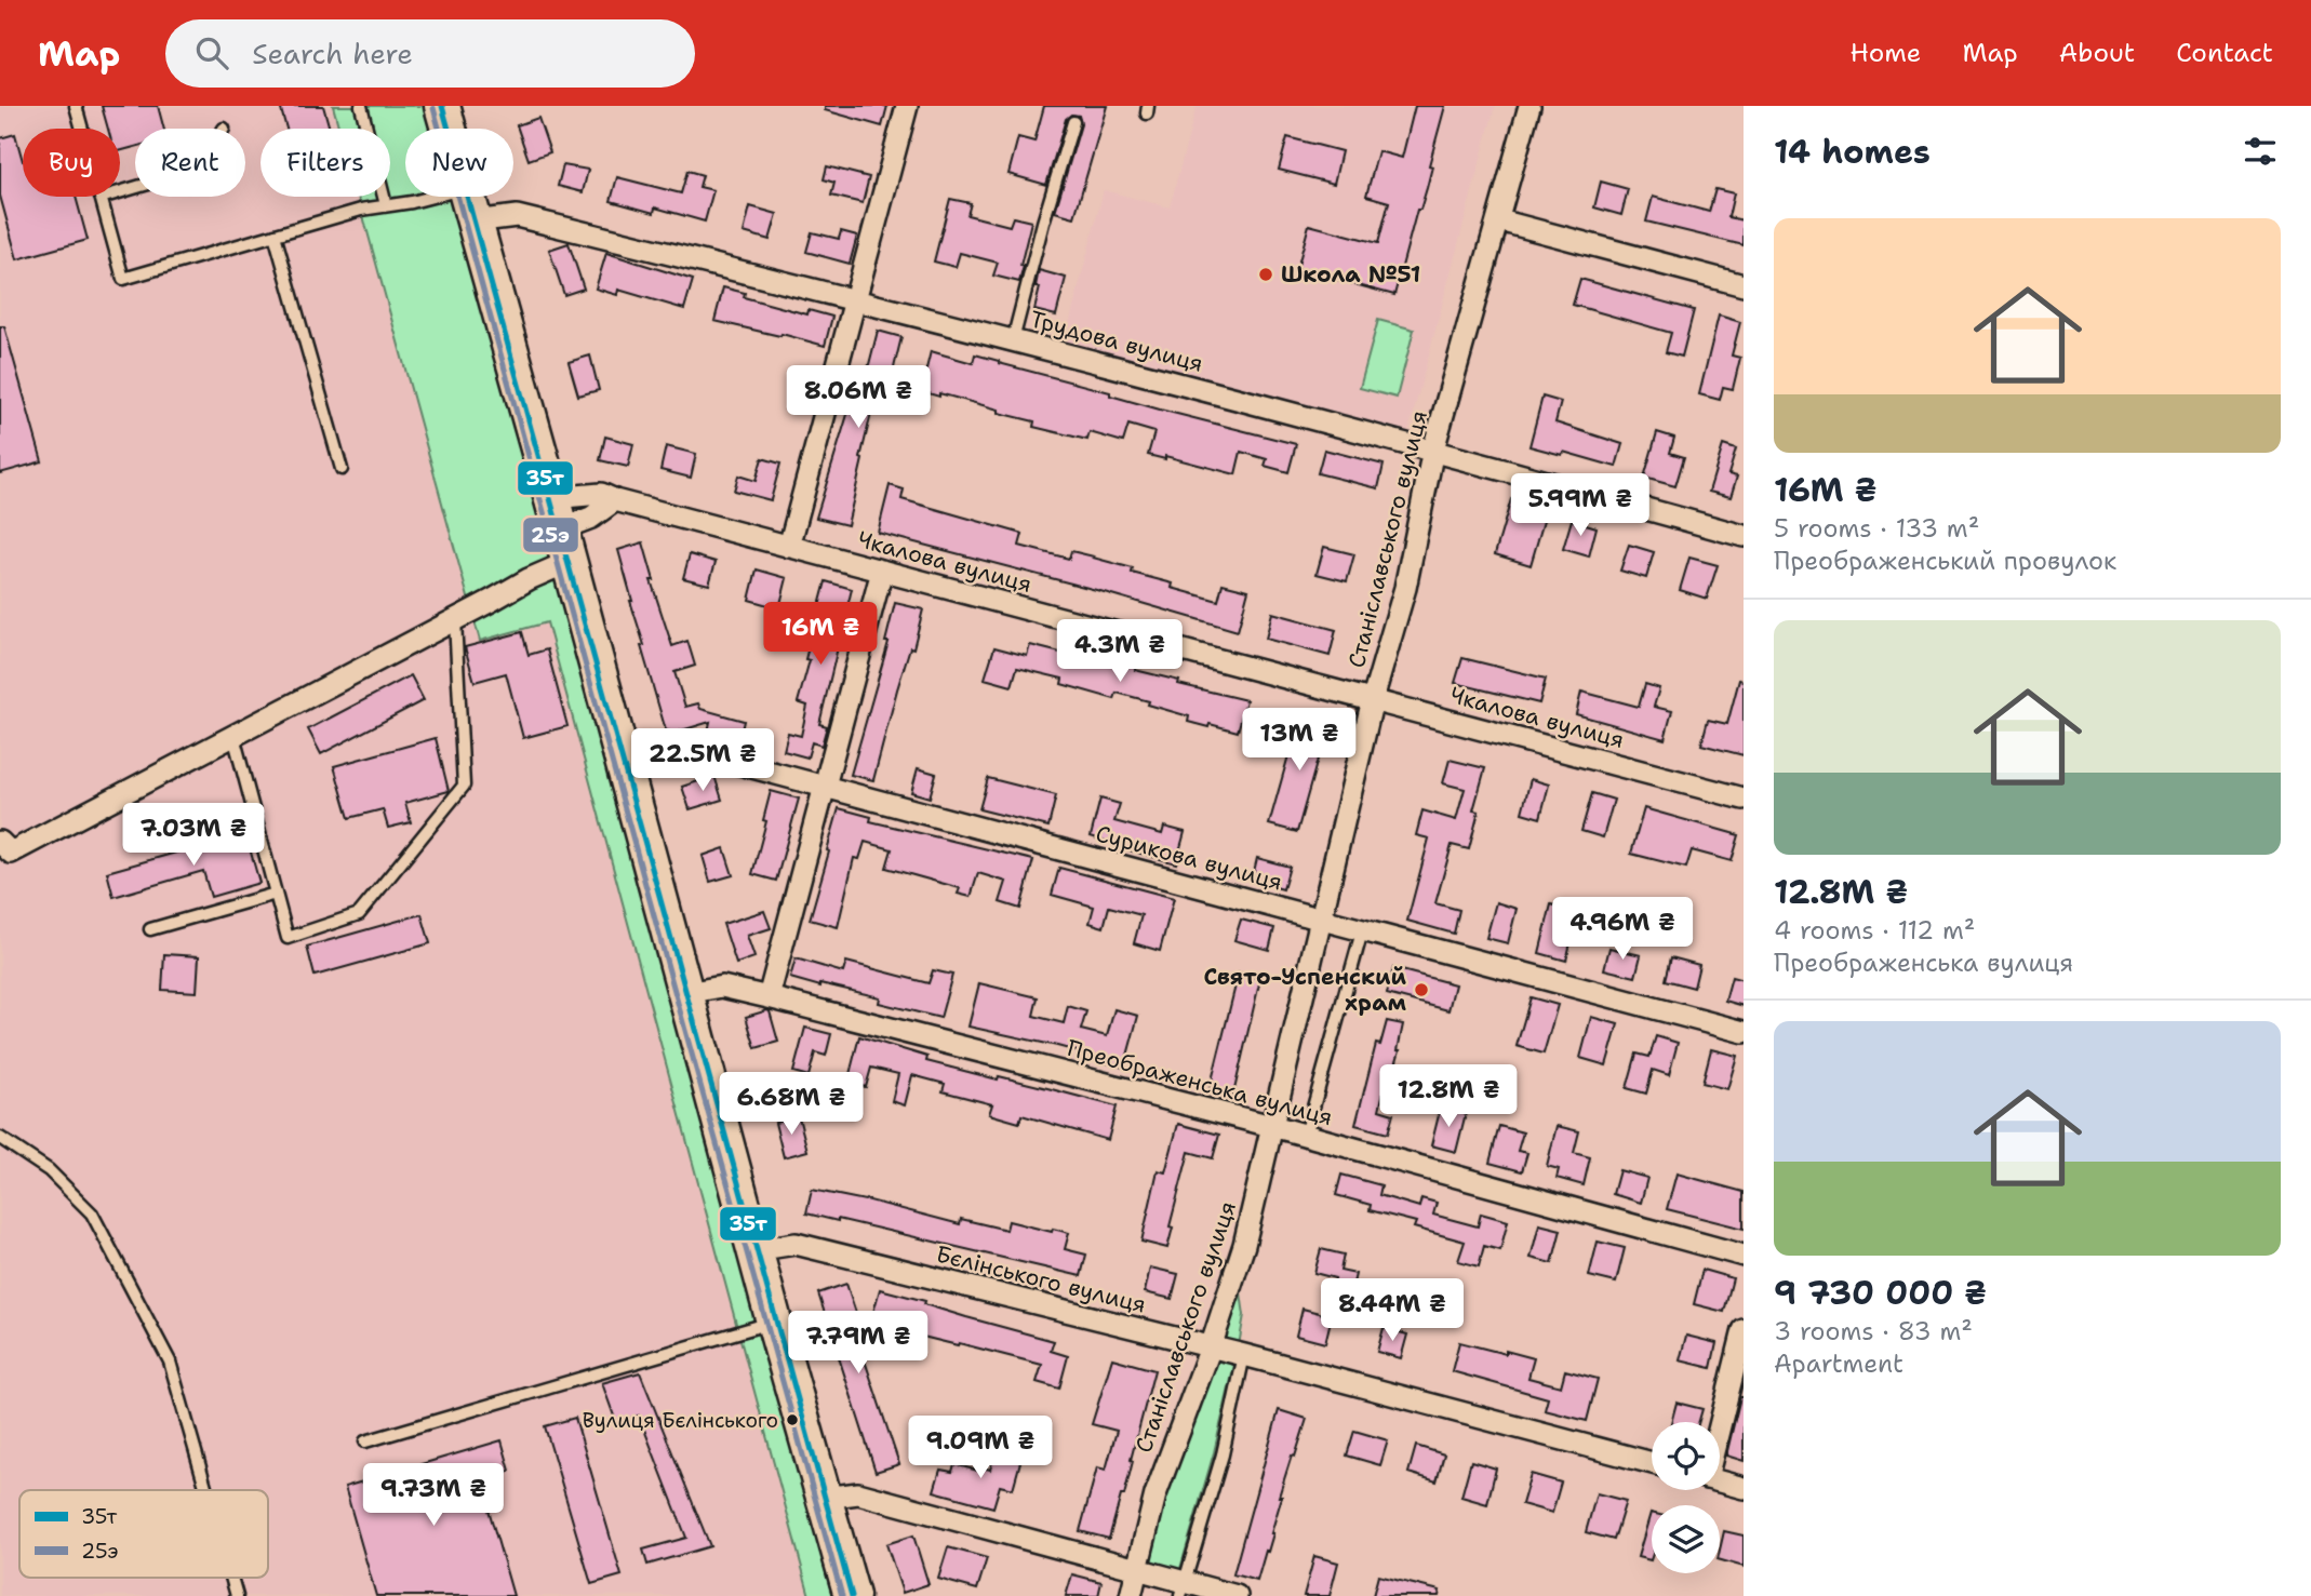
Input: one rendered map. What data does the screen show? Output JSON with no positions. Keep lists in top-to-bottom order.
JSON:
{
  "streets": {
    "street": [
      "Трудова вулиця",
      "Станіславського вулиця",
      "Чкалова вулиця",
      "Сурикова вулиця",
      "Преображенська вулиця",
      "Бєлінського вулиця"
    ]
  },
  "crossings": [
    ["Трудова вулиця", "Станіславського вулиця"],
    ["Станіславського вулиця", "Чкалова вулиця"],
    ["Станіславського вулиця", "Сурикова вулиця"],
    ["Станіславського вулиця", "Преображенська вулиця"],
    ["Станіславського вулиця", "Бєлінського вулиця"]
  ],
  "places": ["Школа №51", "Свято-Успенский храм", "Вулиця Бєлінського"],
  "lines": ["transit line 35т", "transit line 25э"],
  "legend": ["35т", "25э"],
  "page": {
    "header": "Map",
    "search": "Search here",
    "nav": [
      "Home",
      "Map",
      "About",
      "Contact"
    ],
    "heading": "14 homes",
    "chip": [
      "Buy",
      "Rent",
      "Filters",
      "New"
    ],
    "list": [
      {
        "name": "16M ₴",
        "note": "5 rooms · 133 m² · Преображенський провулок"
      },
      {
        "name": "12.8M ₴",
        "note": "4 rooms · 112 m² · Преображенська вулиця"
      },
      {
        "name": "9 730 000 ₴",
        "note": "3 rooms · 83 m² · Apartment"
      }
    ],
    "price": [
      "8.06M ₴",
      "5.99M ₴",
      "16M ₴",
      "4.3M ₴",
      "13M ₴",
      "22.5M ₴",
      "7.03M ₴",
      "4.96M ₴",
      "12.8M ₴",
      "6.68M ₴",
      "8.44M ₴",
      "7.79M ₴",
      "9.09M ₴",
      "9.73M ₴"
    ]
  }
}
